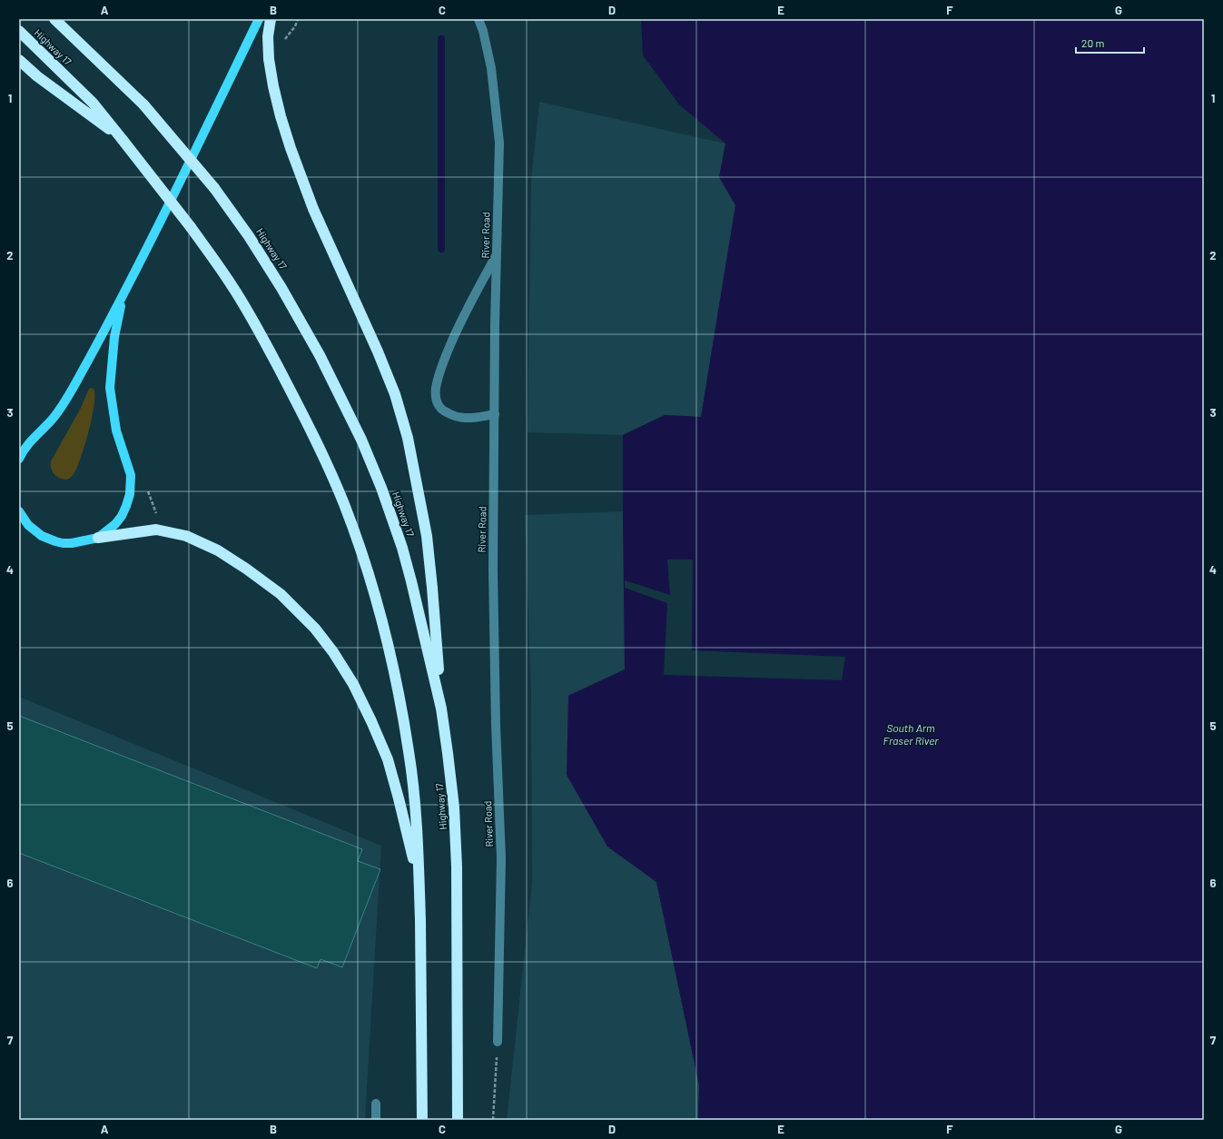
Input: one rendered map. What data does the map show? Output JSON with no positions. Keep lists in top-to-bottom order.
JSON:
{
  "streets": {
    "highway": ["Highway 17"],
    "street": ["River Road"]
  },
  "water": ["South Arm Fraser River"],
  "scale_bar": "20 m",
  "grid": {
    "columns": [
      "A",
      "B",
      "C",
      "D",
      "E",
      "F",
      "G"
    ],
    "rows": [
      "1",
      "2",
      "3",
      "4",
      "5",
      "6",
      "7"
    ]
  }
}
